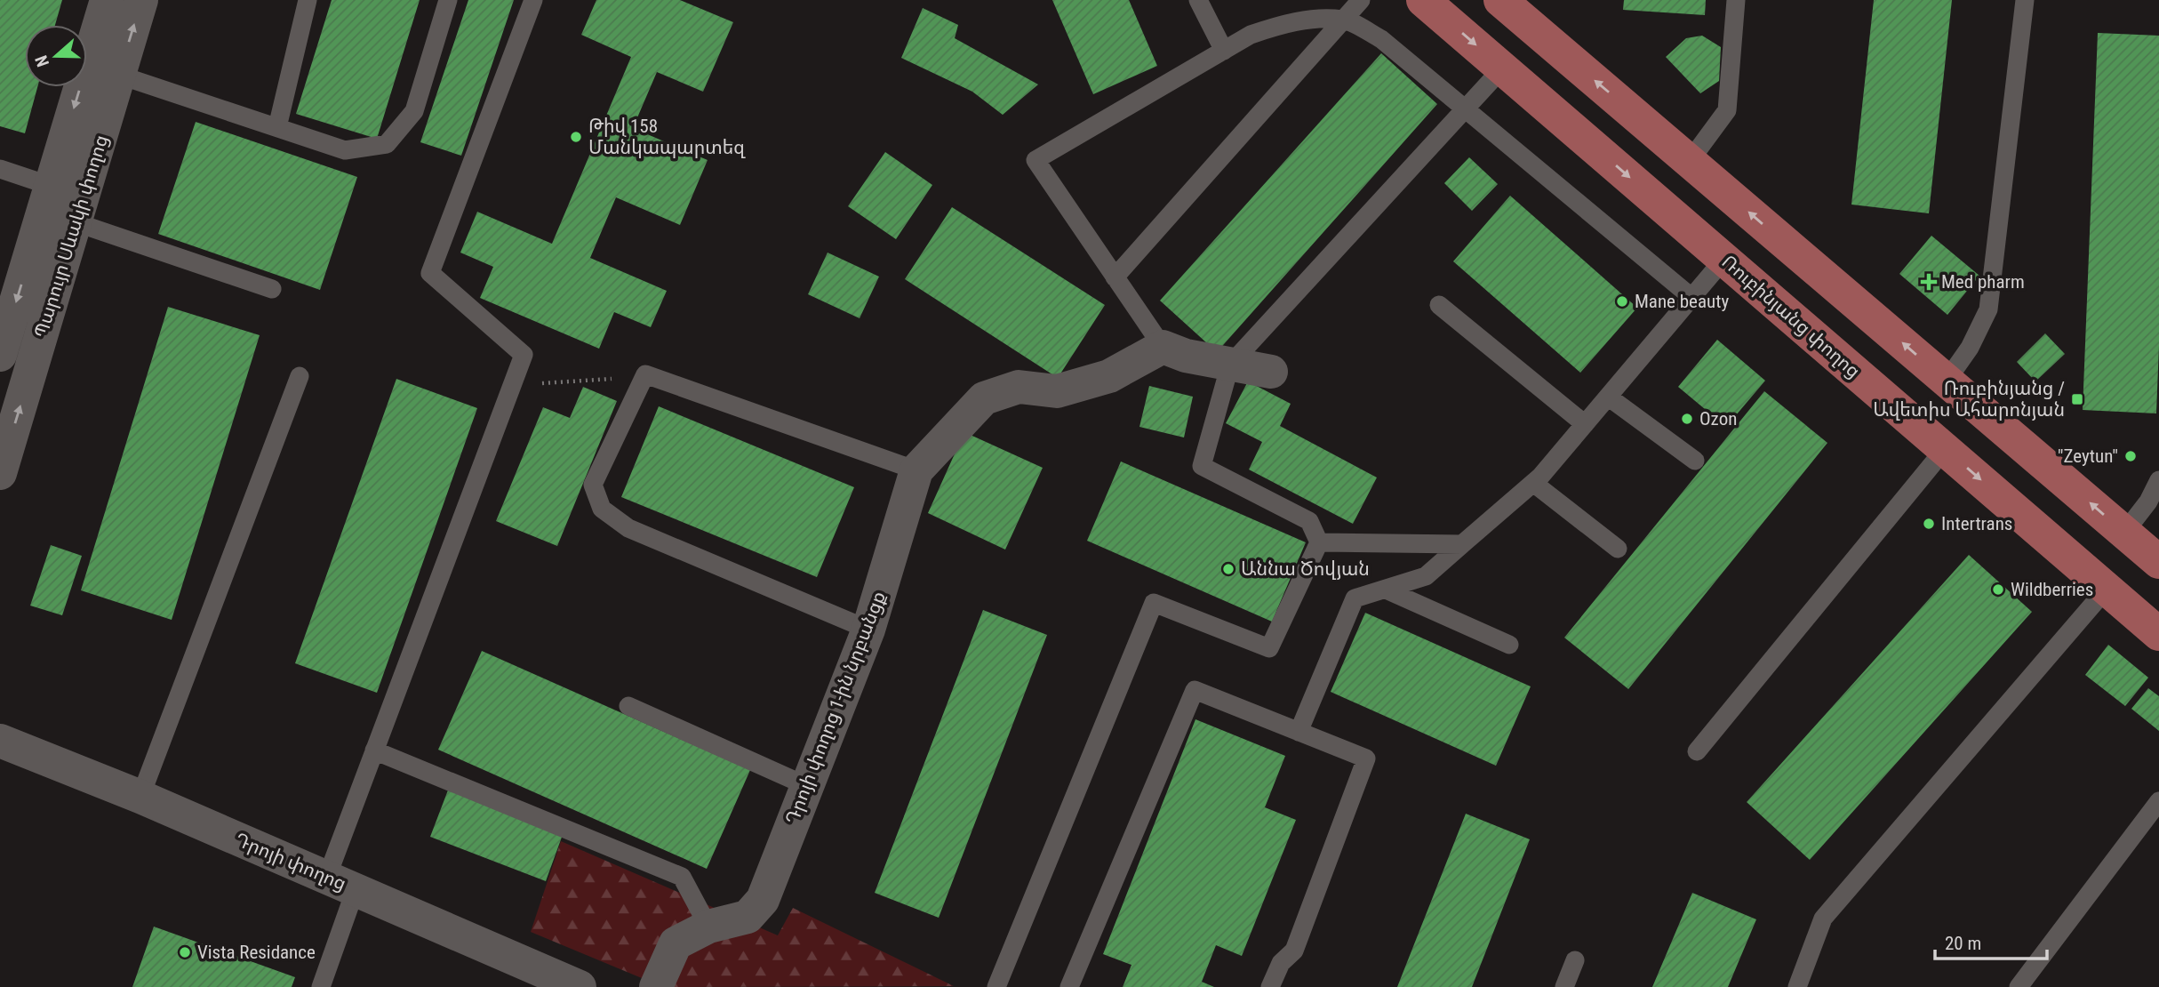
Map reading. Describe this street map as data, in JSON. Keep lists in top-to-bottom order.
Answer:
{
  "streets": {
    "main road": ["Ռուբինյանց փողոց"],
    "street": ["Պարույր Սևակի փողոց", "Դրոյի փողոց 1-ին նրբանցք", "Դրոյի փողոց"]
  },
  "places": {
    "other": [
      "Թիվ 158 Մանկապարտեզ",
      "Mane beauty",
      "Ozon",
      "\"Zeytun\"",
      "Intertrans",
      "Աննա Ծովյան",
      "Wildberries",
      "Vista Residance"
    ],
    "health": ["Med pharm"],
    "transit": ["Ռուբինյանց / Ավետիս Ահարոնյան"]
  },
  "scale_bar": "20 m",
  "north": "left"
}
